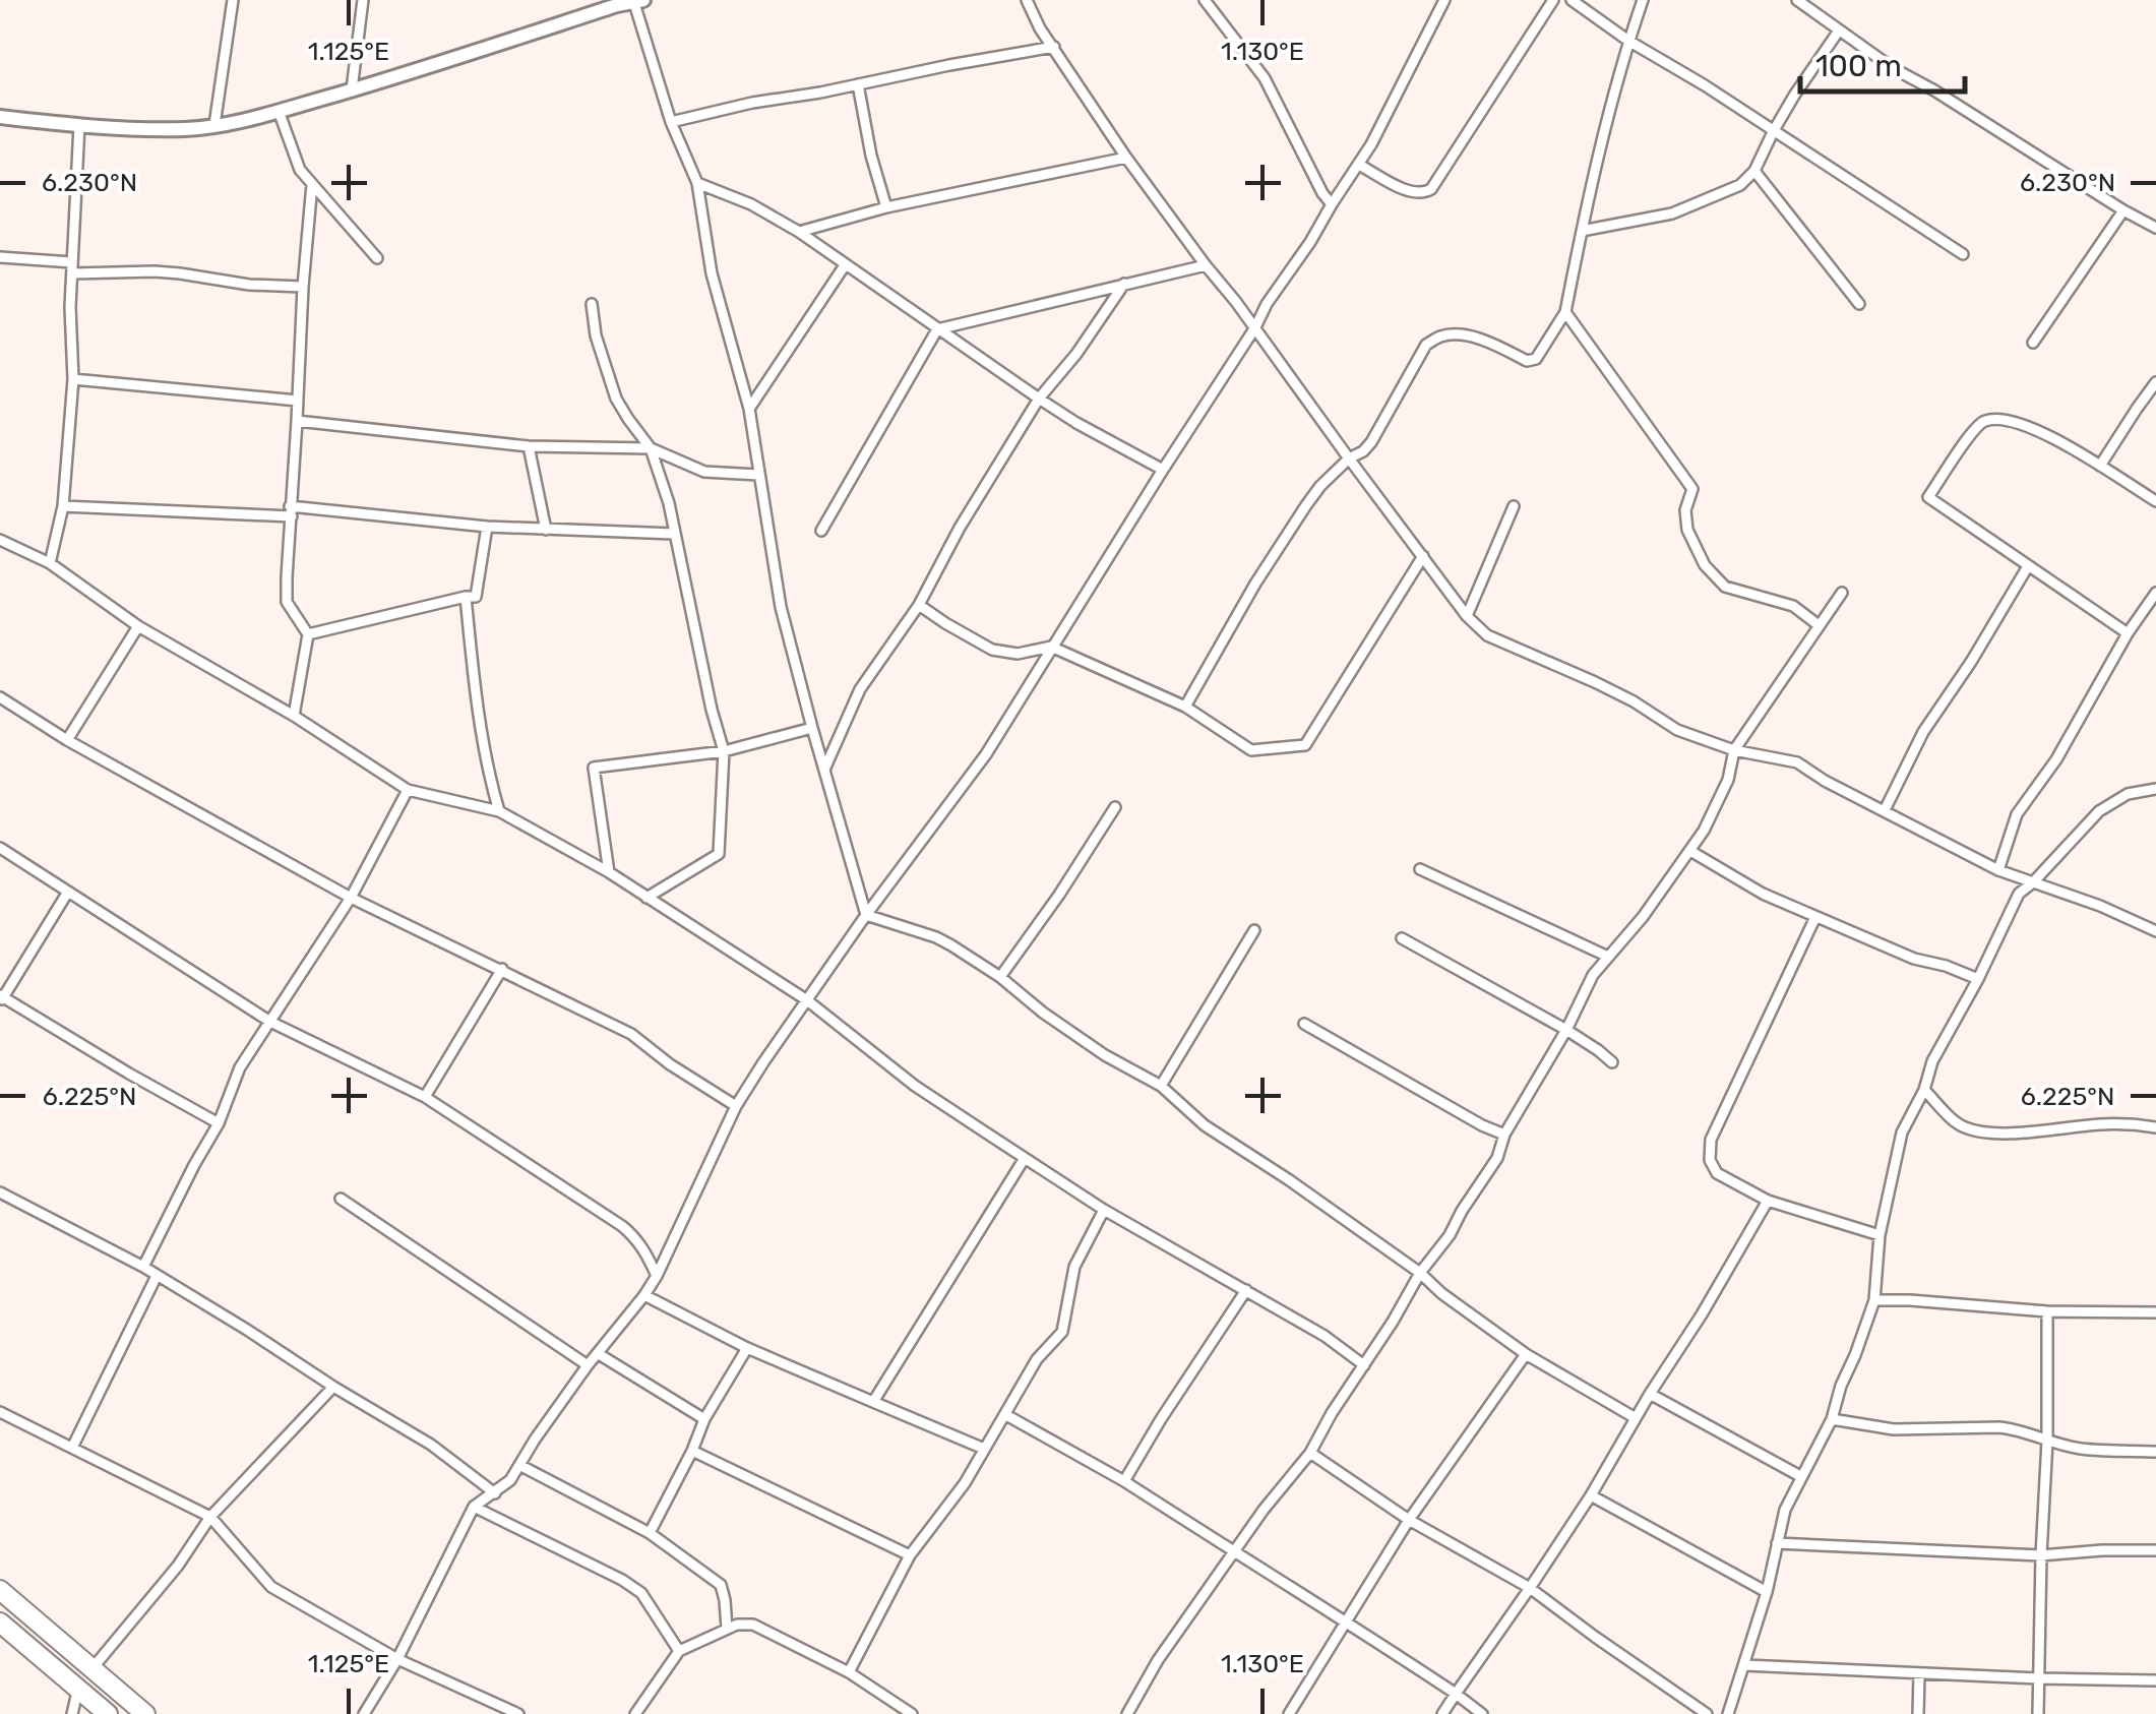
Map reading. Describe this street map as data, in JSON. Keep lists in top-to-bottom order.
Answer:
{
  "scale_bar": "100 m",
  "coordinates": [
    "1.125°E",
    "1.130°E",
    "6.230°N",
    "6.225°N"
  ]
}
